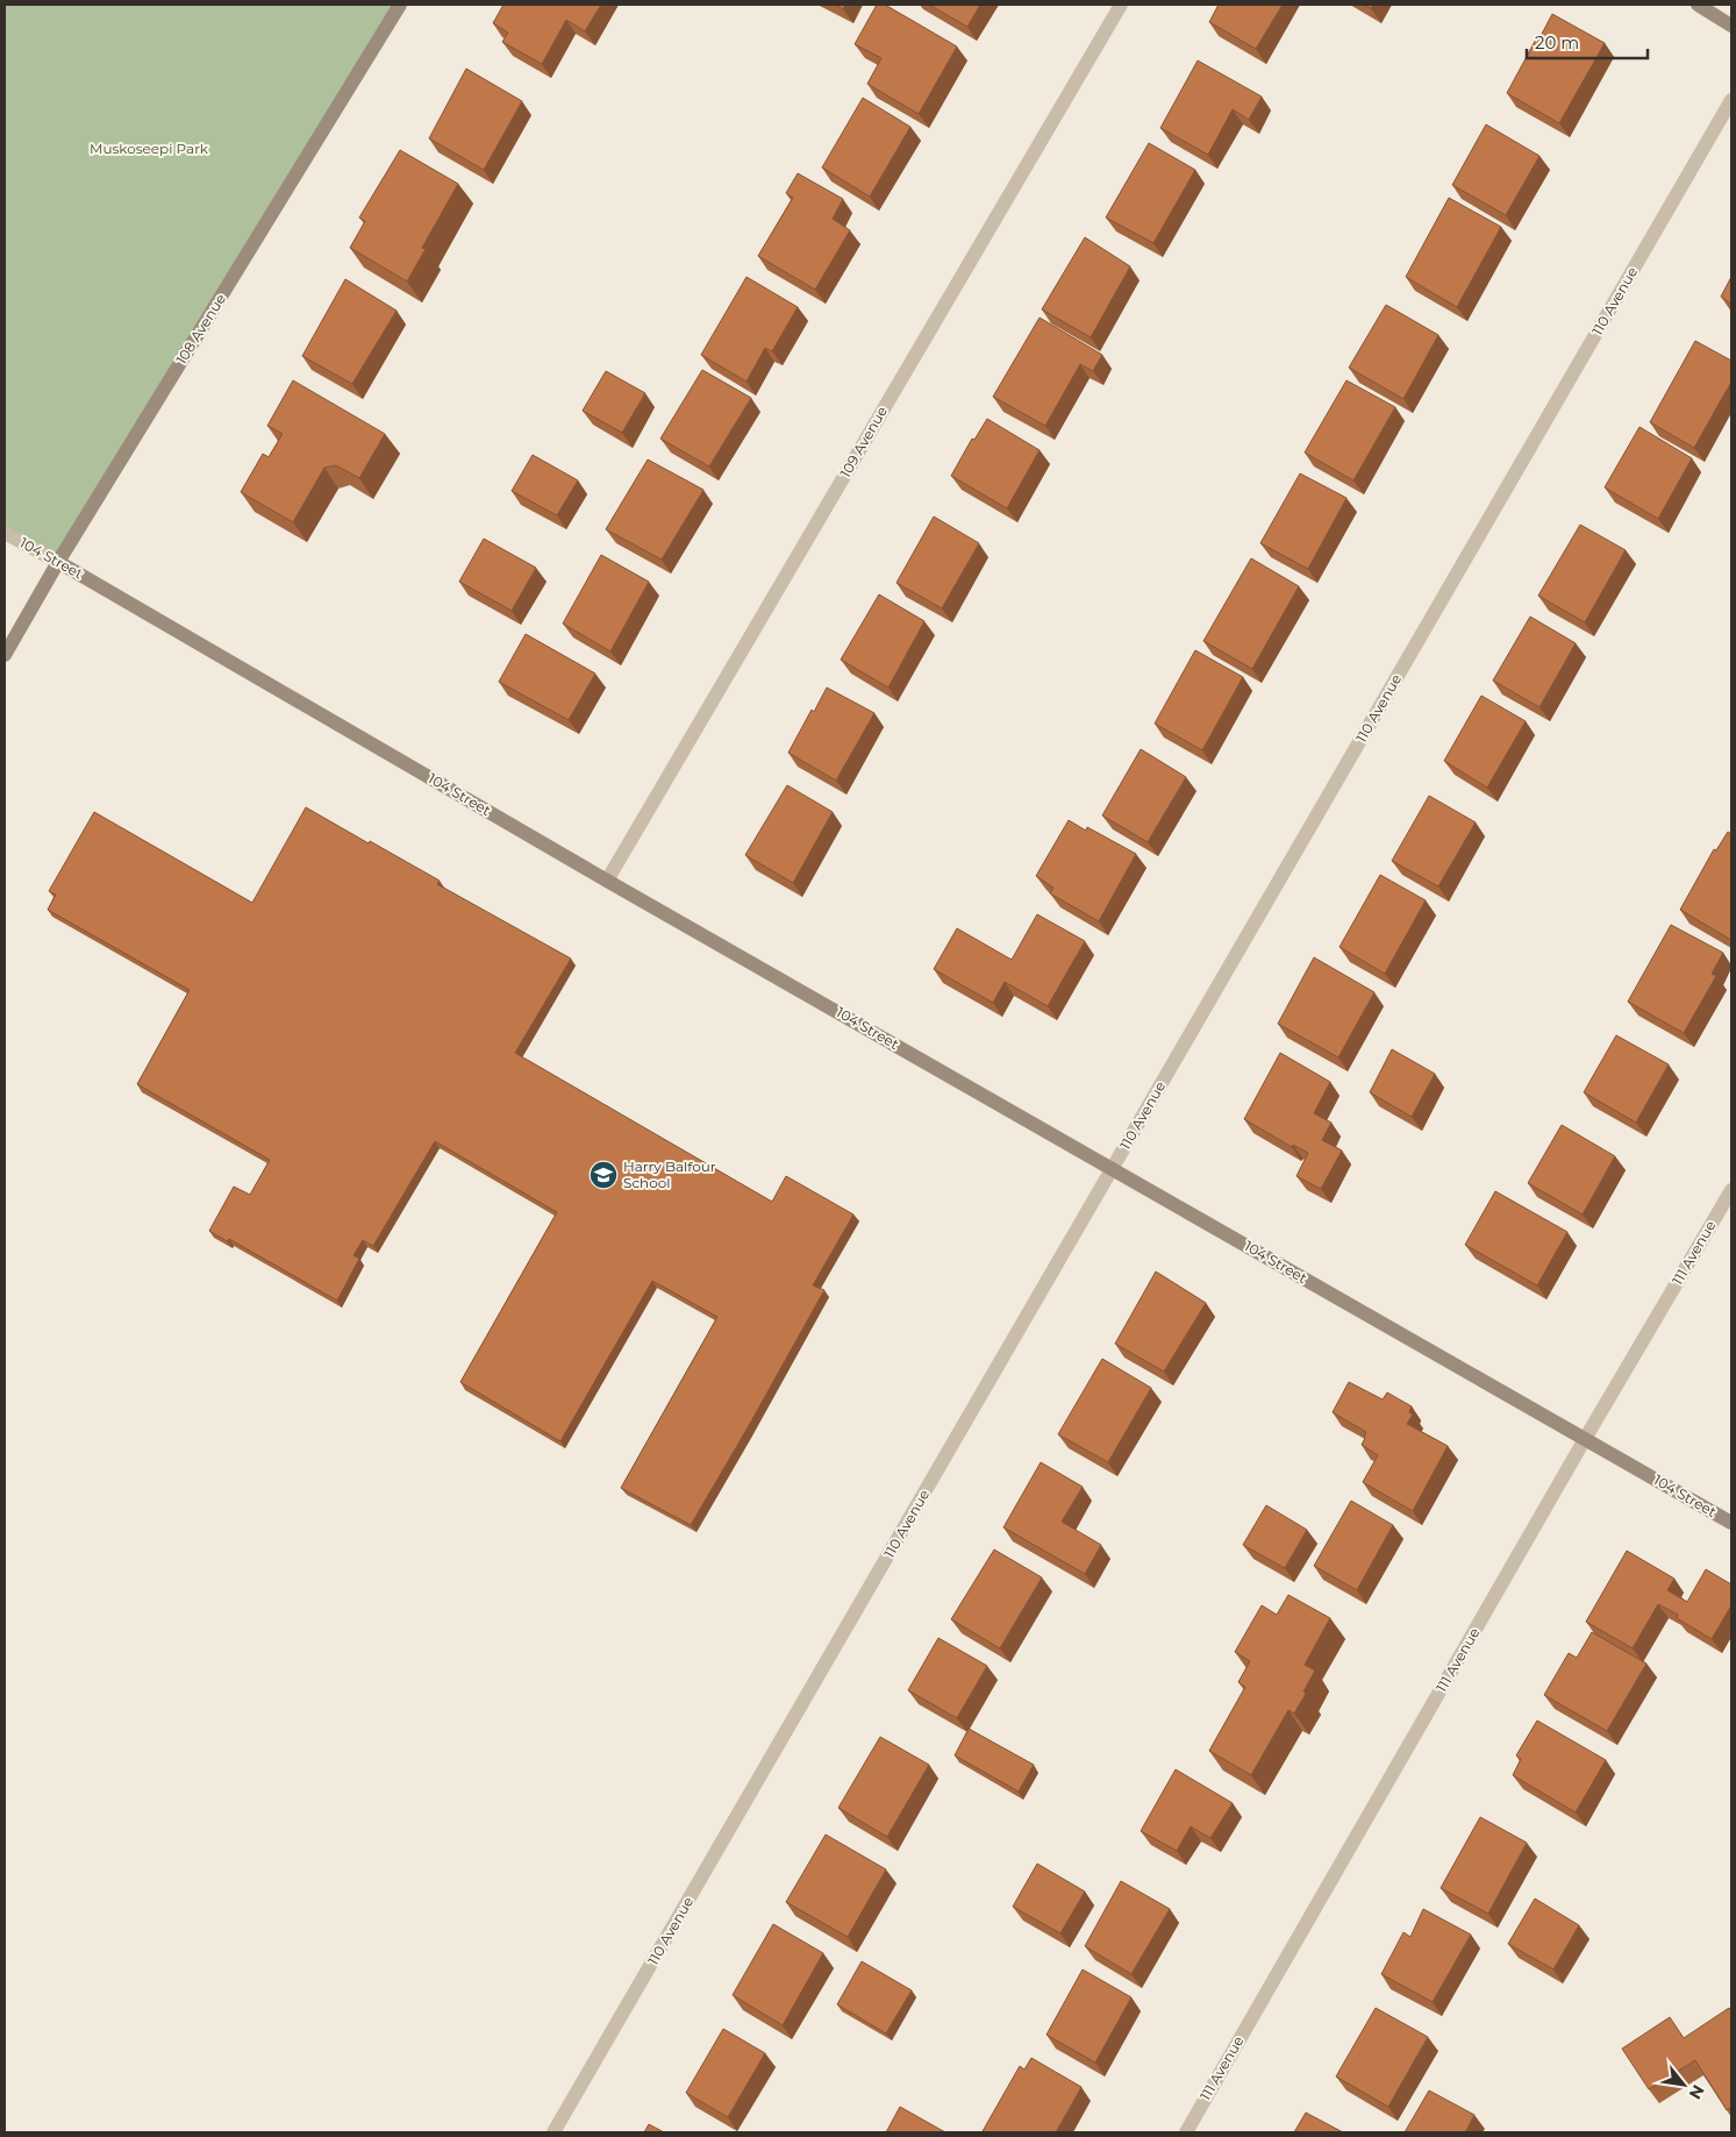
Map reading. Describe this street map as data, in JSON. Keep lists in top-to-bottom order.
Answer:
{
  "streets": {
    "street": [
      "110 Avenue",
      "108 Avenue",
      "109 Avenue",
      "104 Street",
      "111 Avenue"
    ]
  },
  "crossings": [
    ["110 Avenue", "104 Street"],
    ["108 Avenue", "104 Street"],
    ["109 Avenue", "104 Street"],
    ["104 Street", "111 Avenue"]
  ],
  "parks": ["Muskoseepi Park"],
  "places": {
    "school or university": ["Harry Balfour School"]
  },
  "scale_bar": "20 m",
  "north": "bottom right"
}
